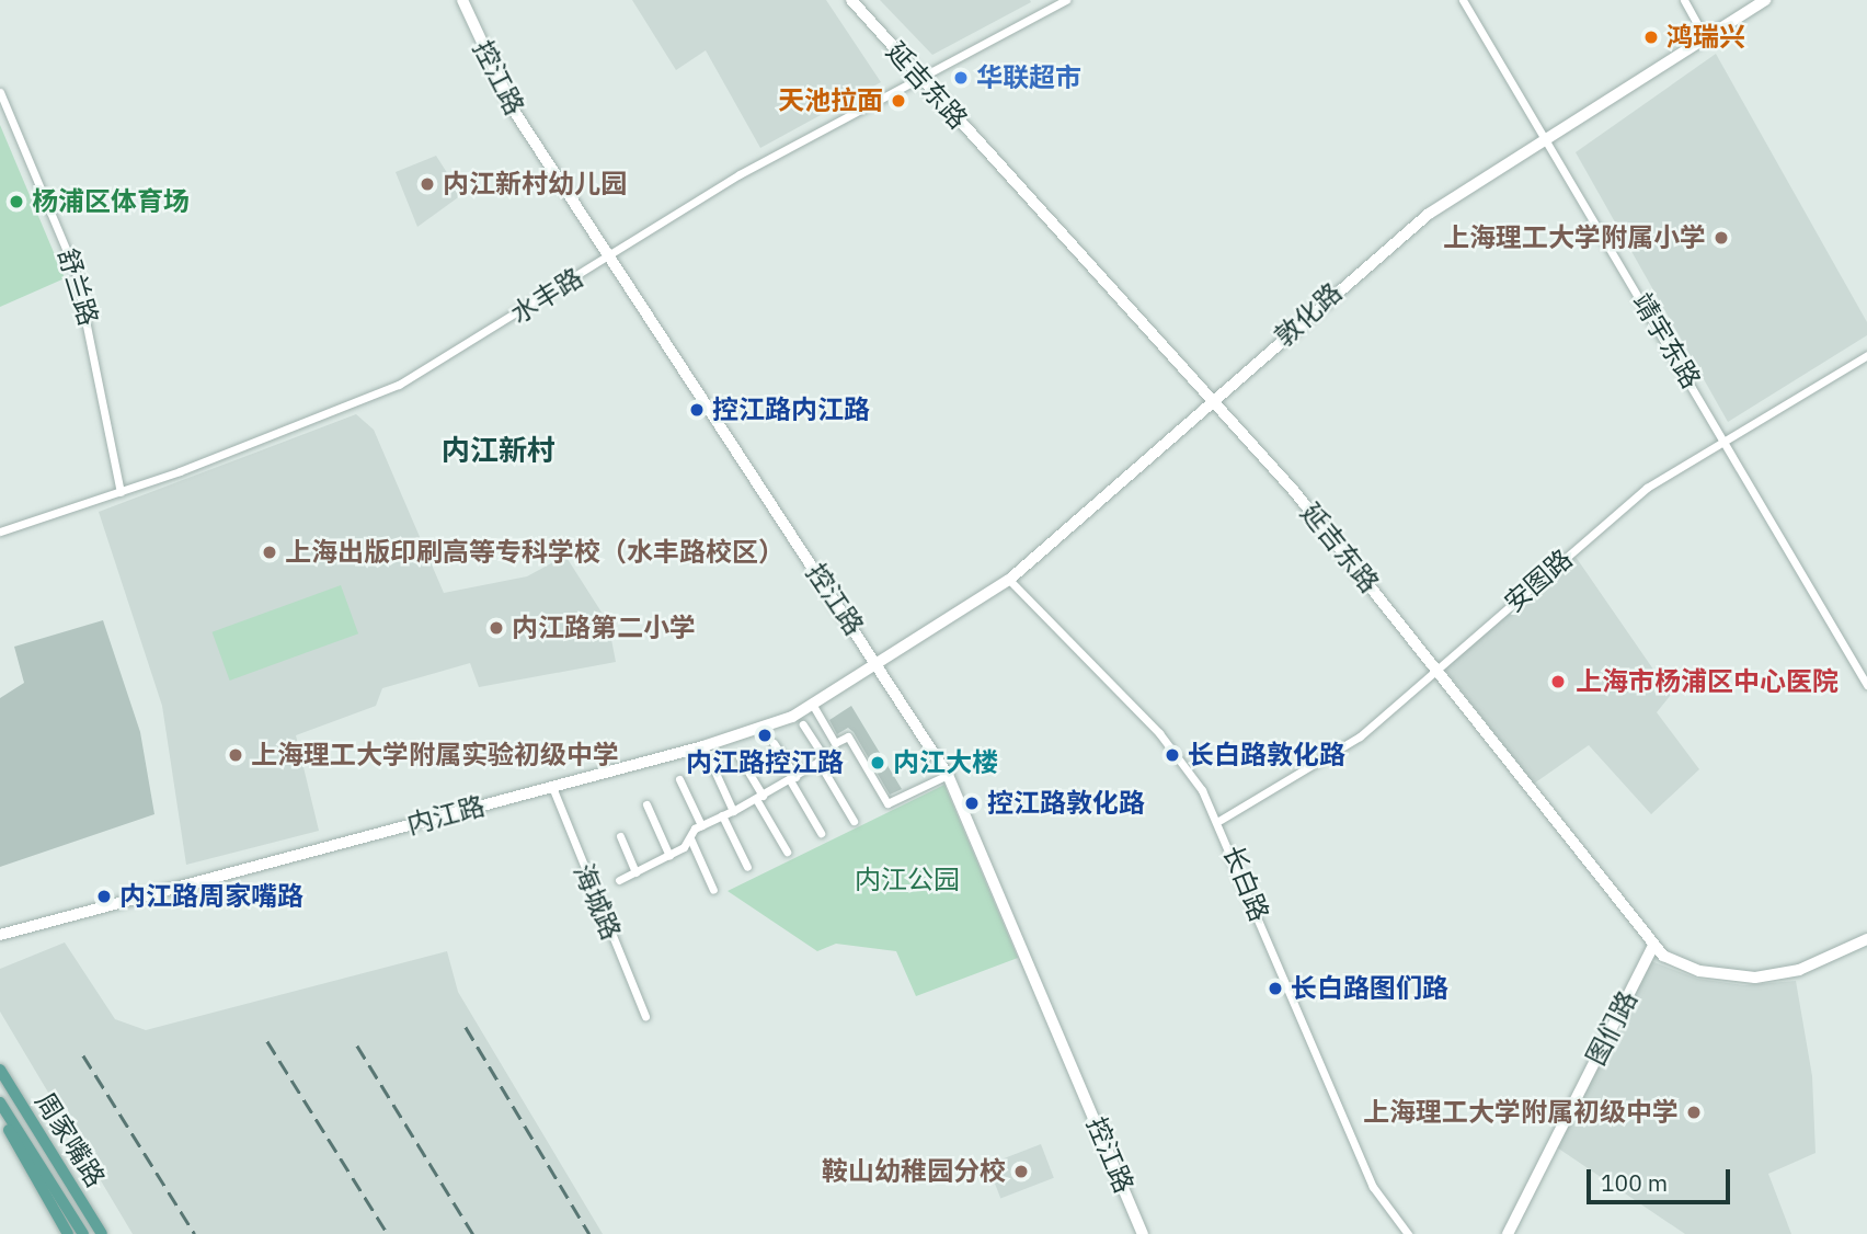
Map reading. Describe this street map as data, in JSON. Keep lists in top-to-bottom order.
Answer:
{
  "streets": {
    "main road": ["周家嘴路"],
    "street": [
      "控江路",
      "延吉东路",
      "舒兰路",
      "水丰路",
      "敦化路",
      "靖宇东路",
      "安图路",
      "内江路",
      "长白路",
      "海城路",
      "图们路"
    ]
  },
  "crossings": [
    ["控江路", "水丰路"],
    ["控江路", "敦化路"],
    ["控江路", "内江路"],
    ["延吉东路", "水丰路"],
    ["延吉东路", "敦化路"],
    ["延吉东路", "安图路"],
    ["延吉东路", "图们路"],
    ["舒兰路", "水丰路"],
    ["敦化路", "靖宇东路"],
    ["敦化路", "内江路"],
    ["敦化路", "长白路"],
    ["靖宇东路", "安图路"],
    ["安图路", "长白路"],
    ["内江路", "海城路"]
  ],
  "districts": ["内江新村"],
  "parks": ["内江公园"],
  "places": [
    "鸿瑞兴",
    "华联超市",
    "天池拉面",
    "内江新村幼儿园",
    "杨浦区体育场",
    "上海理工大学附属小学",
    "控江路内江路",
    "上海出版印刷高等专科学校（水丰路校区）",
    "内江路第二小学",
    "上海市杨浦区中心医院",
    "内江路控江路",
    "上海理工大学附属实验初级中学",
    "长白路敦化路",
    "内江大楼",
    "控江路敦化路",
    "内江路周家嘴路",
    "长白路图们路",
    "上海理工大学附属初级中学",
    "鞍山幼稚园分校"
  ],
  "scale_bar": "100 m"
}
